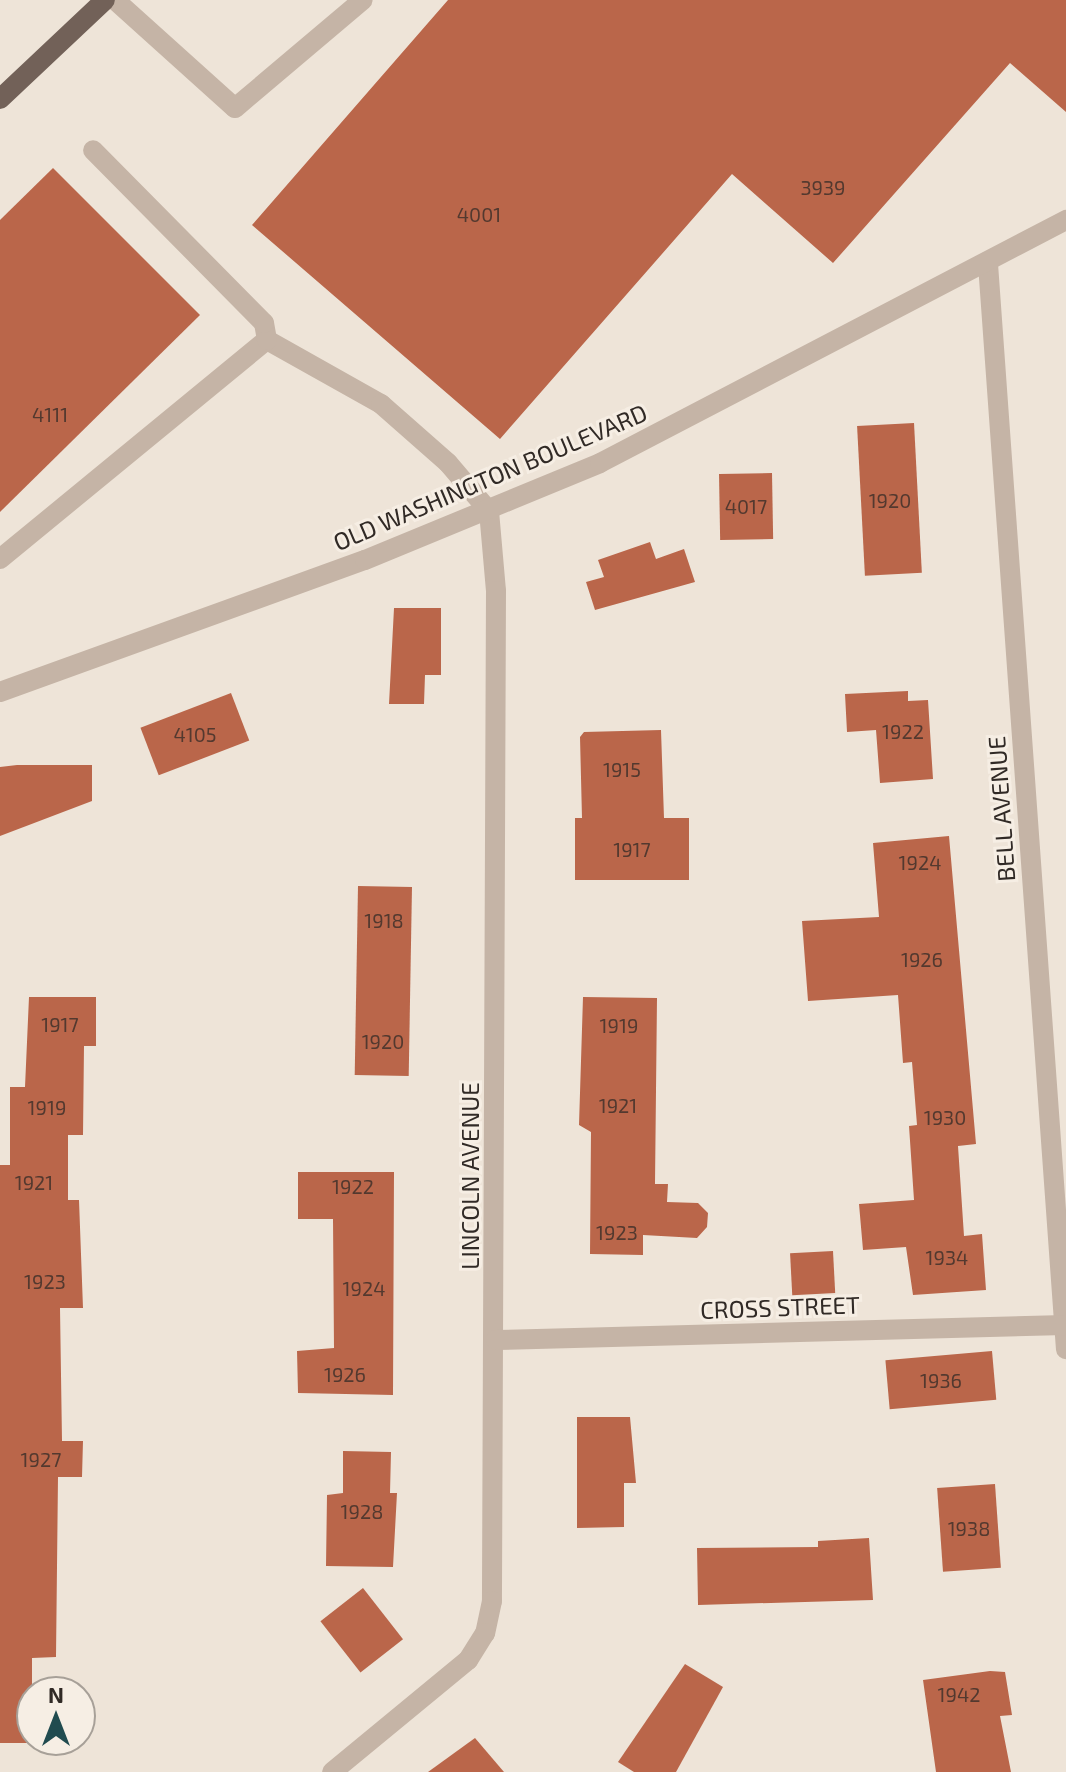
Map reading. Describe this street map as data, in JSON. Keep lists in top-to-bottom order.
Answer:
{
  "streets": {
    "street": [
      "OLD WASHINGTON BOULEVARD",
      "BELL AVENUE",
      "LINCOLN AVENUE",
      "CROSS STREET"
    ]
  },
  "crossings": [
    ["OLD WASHINGTON BOULEVARD", "BELL AVENUE"],
    ["OLD WASHINGTON BOULEVARD", "LINCOLN AVENUE"],
    ["BELL AVENUE", "CROSS STREET"],
    ["LINCOLN AVENUE", "CROSS STREET"]
  ],
  "house_numbers": [
    "3939",
    "4001",
    "4111",
    "1920",
    "4017",
    "1922",
    "4105",
    "1915",
    "1917",
    "1924",
    "1918",
    "1926",
    "1917",
    "1919",
    "1920",
    "1921",
    "1919",
    "1930",
    "1921",
    "1922",
    "1923",
    "1934",
    "1923",
    "1924",
    "1926",
    "1936",
    "1927",
    "1928",
    "1938",
    "1942"
  ],
  "north": "top"
}
